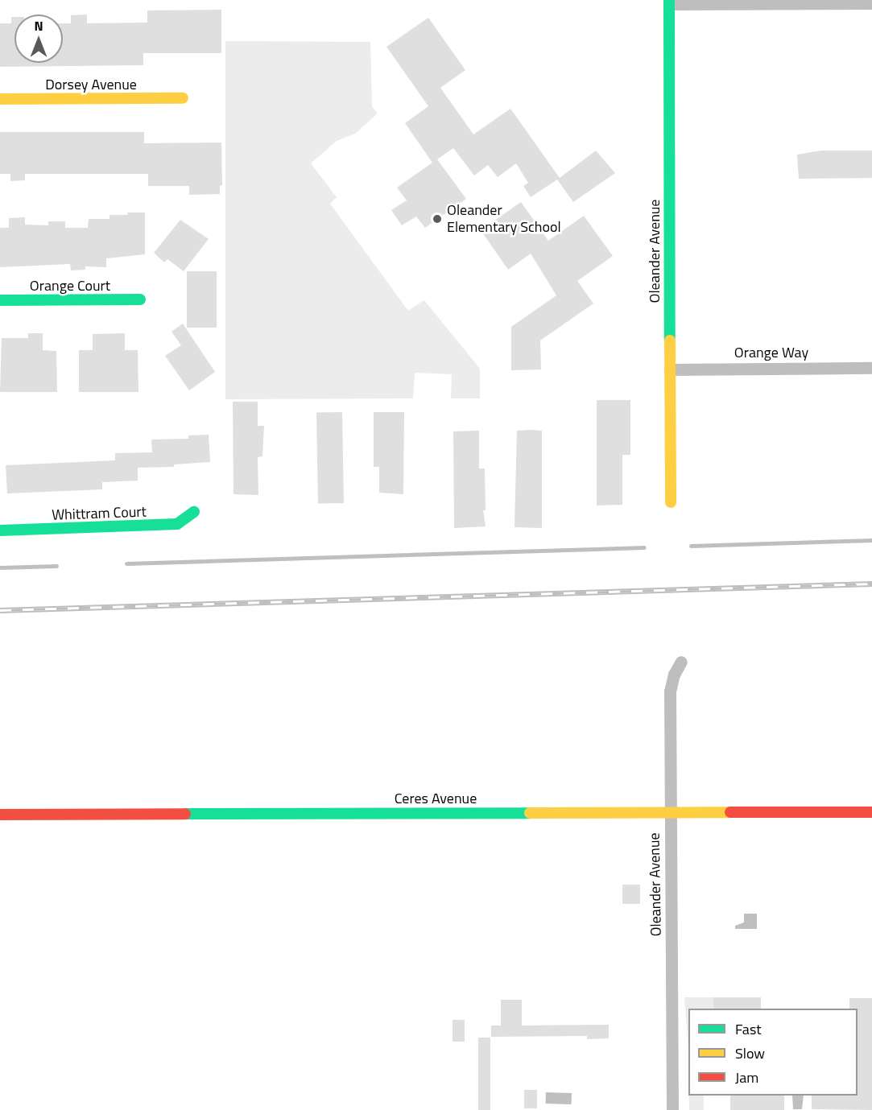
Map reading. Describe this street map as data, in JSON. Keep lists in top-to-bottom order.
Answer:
{
  "streets": {
    "street": [
      "Dorsey Avenue",
      "Oleander Avenue",
      "Orange Court",
      "Orange Way",
      "Whittram Court",
      "Ceres Avenue"
    ]
  },
  "crossings": [
    ["Oleander Avenue", "Orange Way"],
    ["Oleander Avenue", "Ceres Avenue"]
  ],
  "places": ["Oleander Elementary School"],
  "legend": ["Fast", "Slow", "Jam"],
  "north": "top"
}
